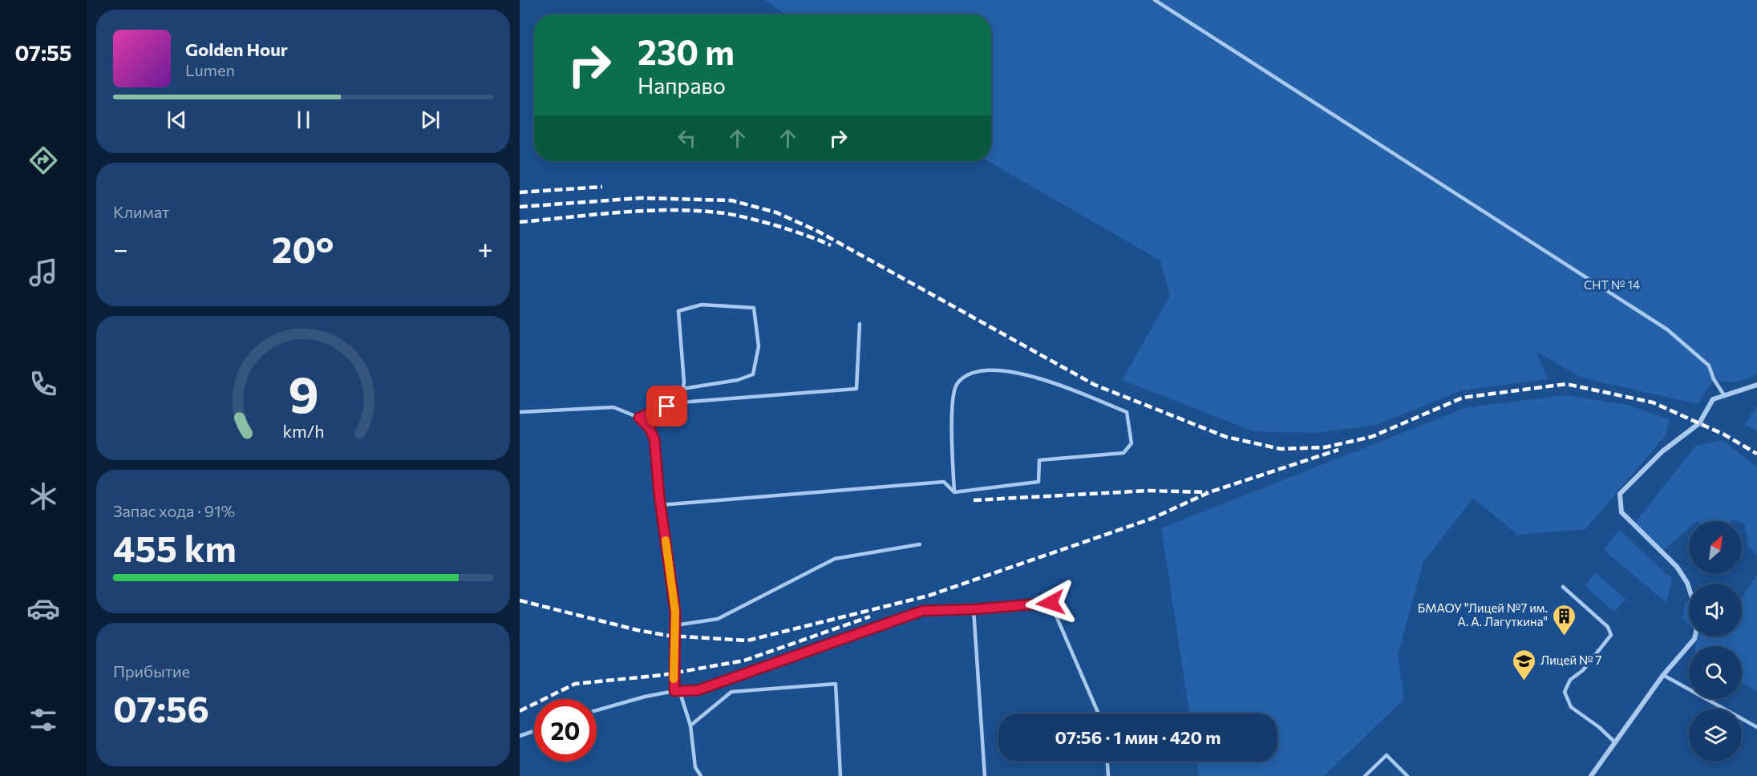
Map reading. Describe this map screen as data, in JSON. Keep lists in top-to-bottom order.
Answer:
{
  "parks": ["СНТ № 14"],
  "places": {
    "building": ["БМАОУ \"Лицей №7 им. А. А. Лагуткина\""],
    "school or university": ["Лицей № 7"]
  },
  "north": "top right",
  "page": {
    "tabs": "07:55",
    "turn": ["230 m", "Направо"],
    "song": ["Golden Hour", "Lumen"],
    "tile": [
      "Климат",
      ["Запас хода · 91%", "455 km"],
      ["Прибытие", "07:56"]
    ],
    "heat": ["−", "20°", "+"],
    "limit": "20",
    "trip": "07:56 · 1 мин · 420 m",
    "gauge": ["9", "km/h"]
  }
}
